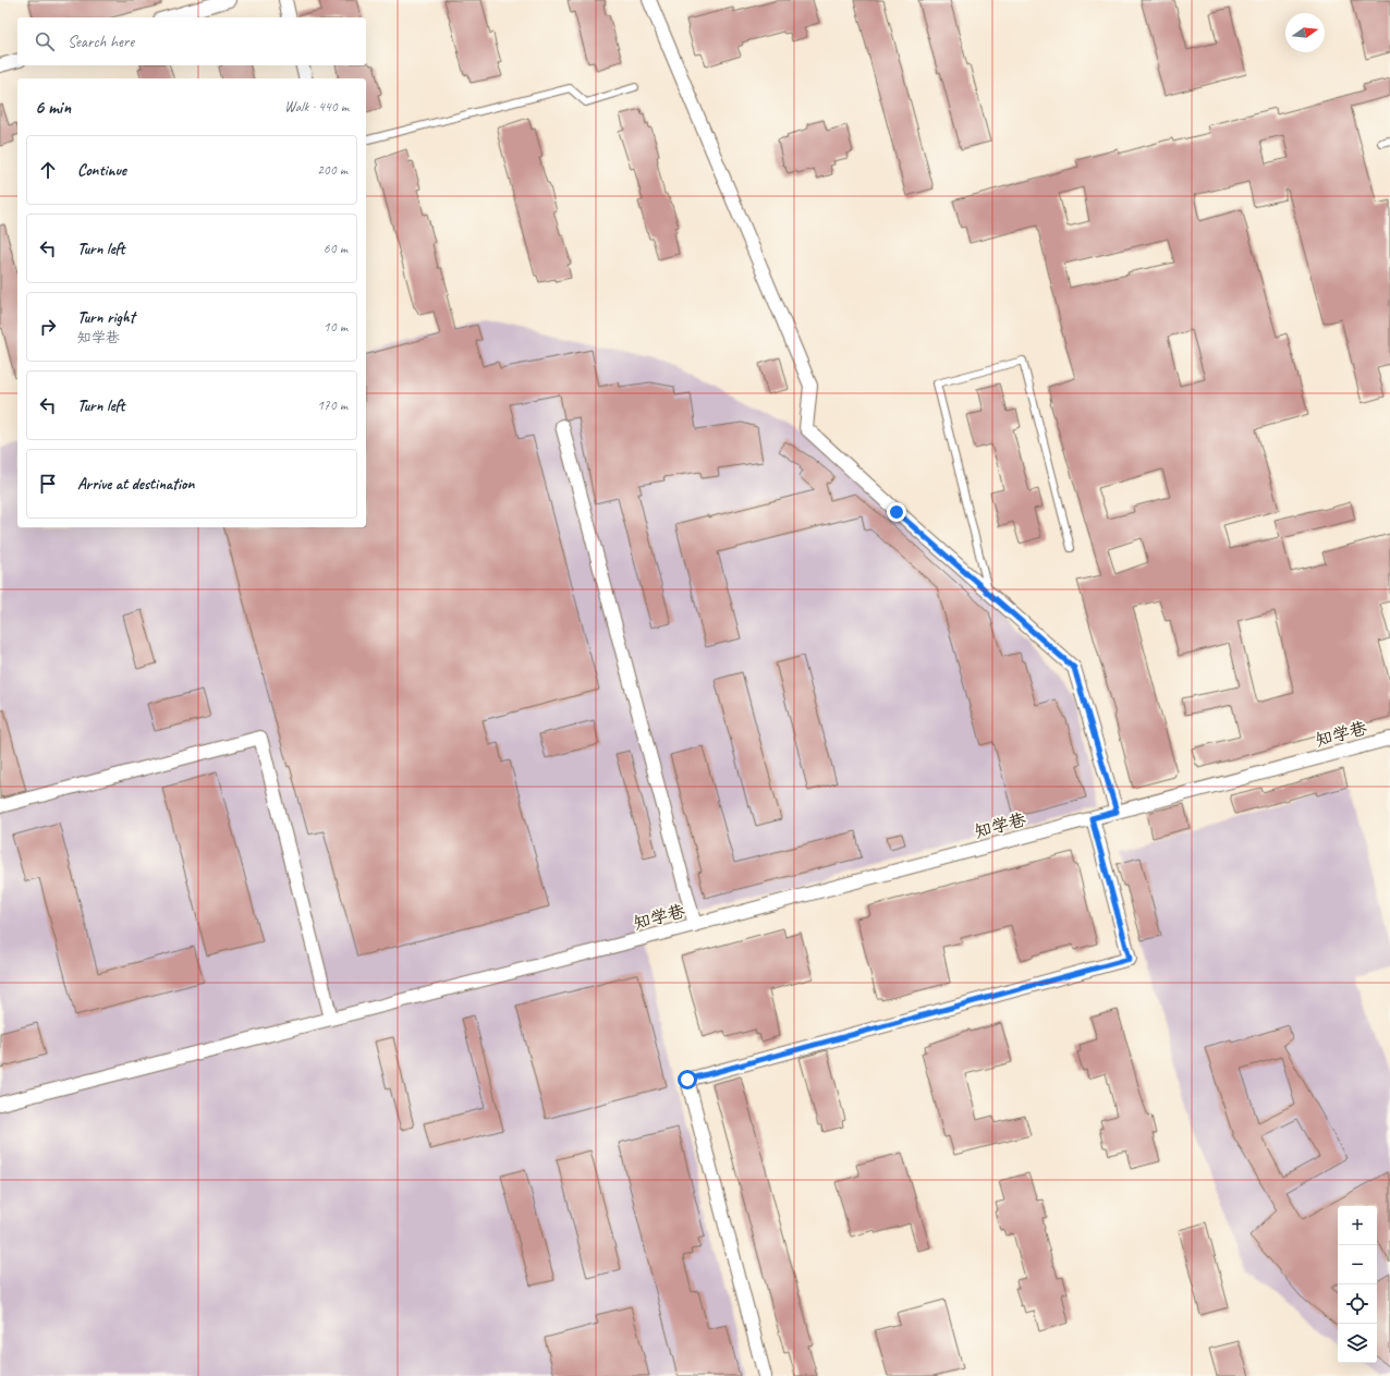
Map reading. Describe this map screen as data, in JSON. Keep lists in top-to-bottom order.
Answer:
{
  "streets": {
    "street": ["知学巷"]
  },
  "north": "right",
  "page": {
    "search": "Search here",
    "heading": ["6 min", "Walk · 440 m"],
    "list": [
      ["Continue", "200 m"],
      ["Turn left", "60 m"],
      ["Turn right", "知学巷", "10 m"],
      ["Turn left", "170 m"],
      "Arrive at destination"
    ],
    "map_buttons": ["+", "−"]
  }
}
